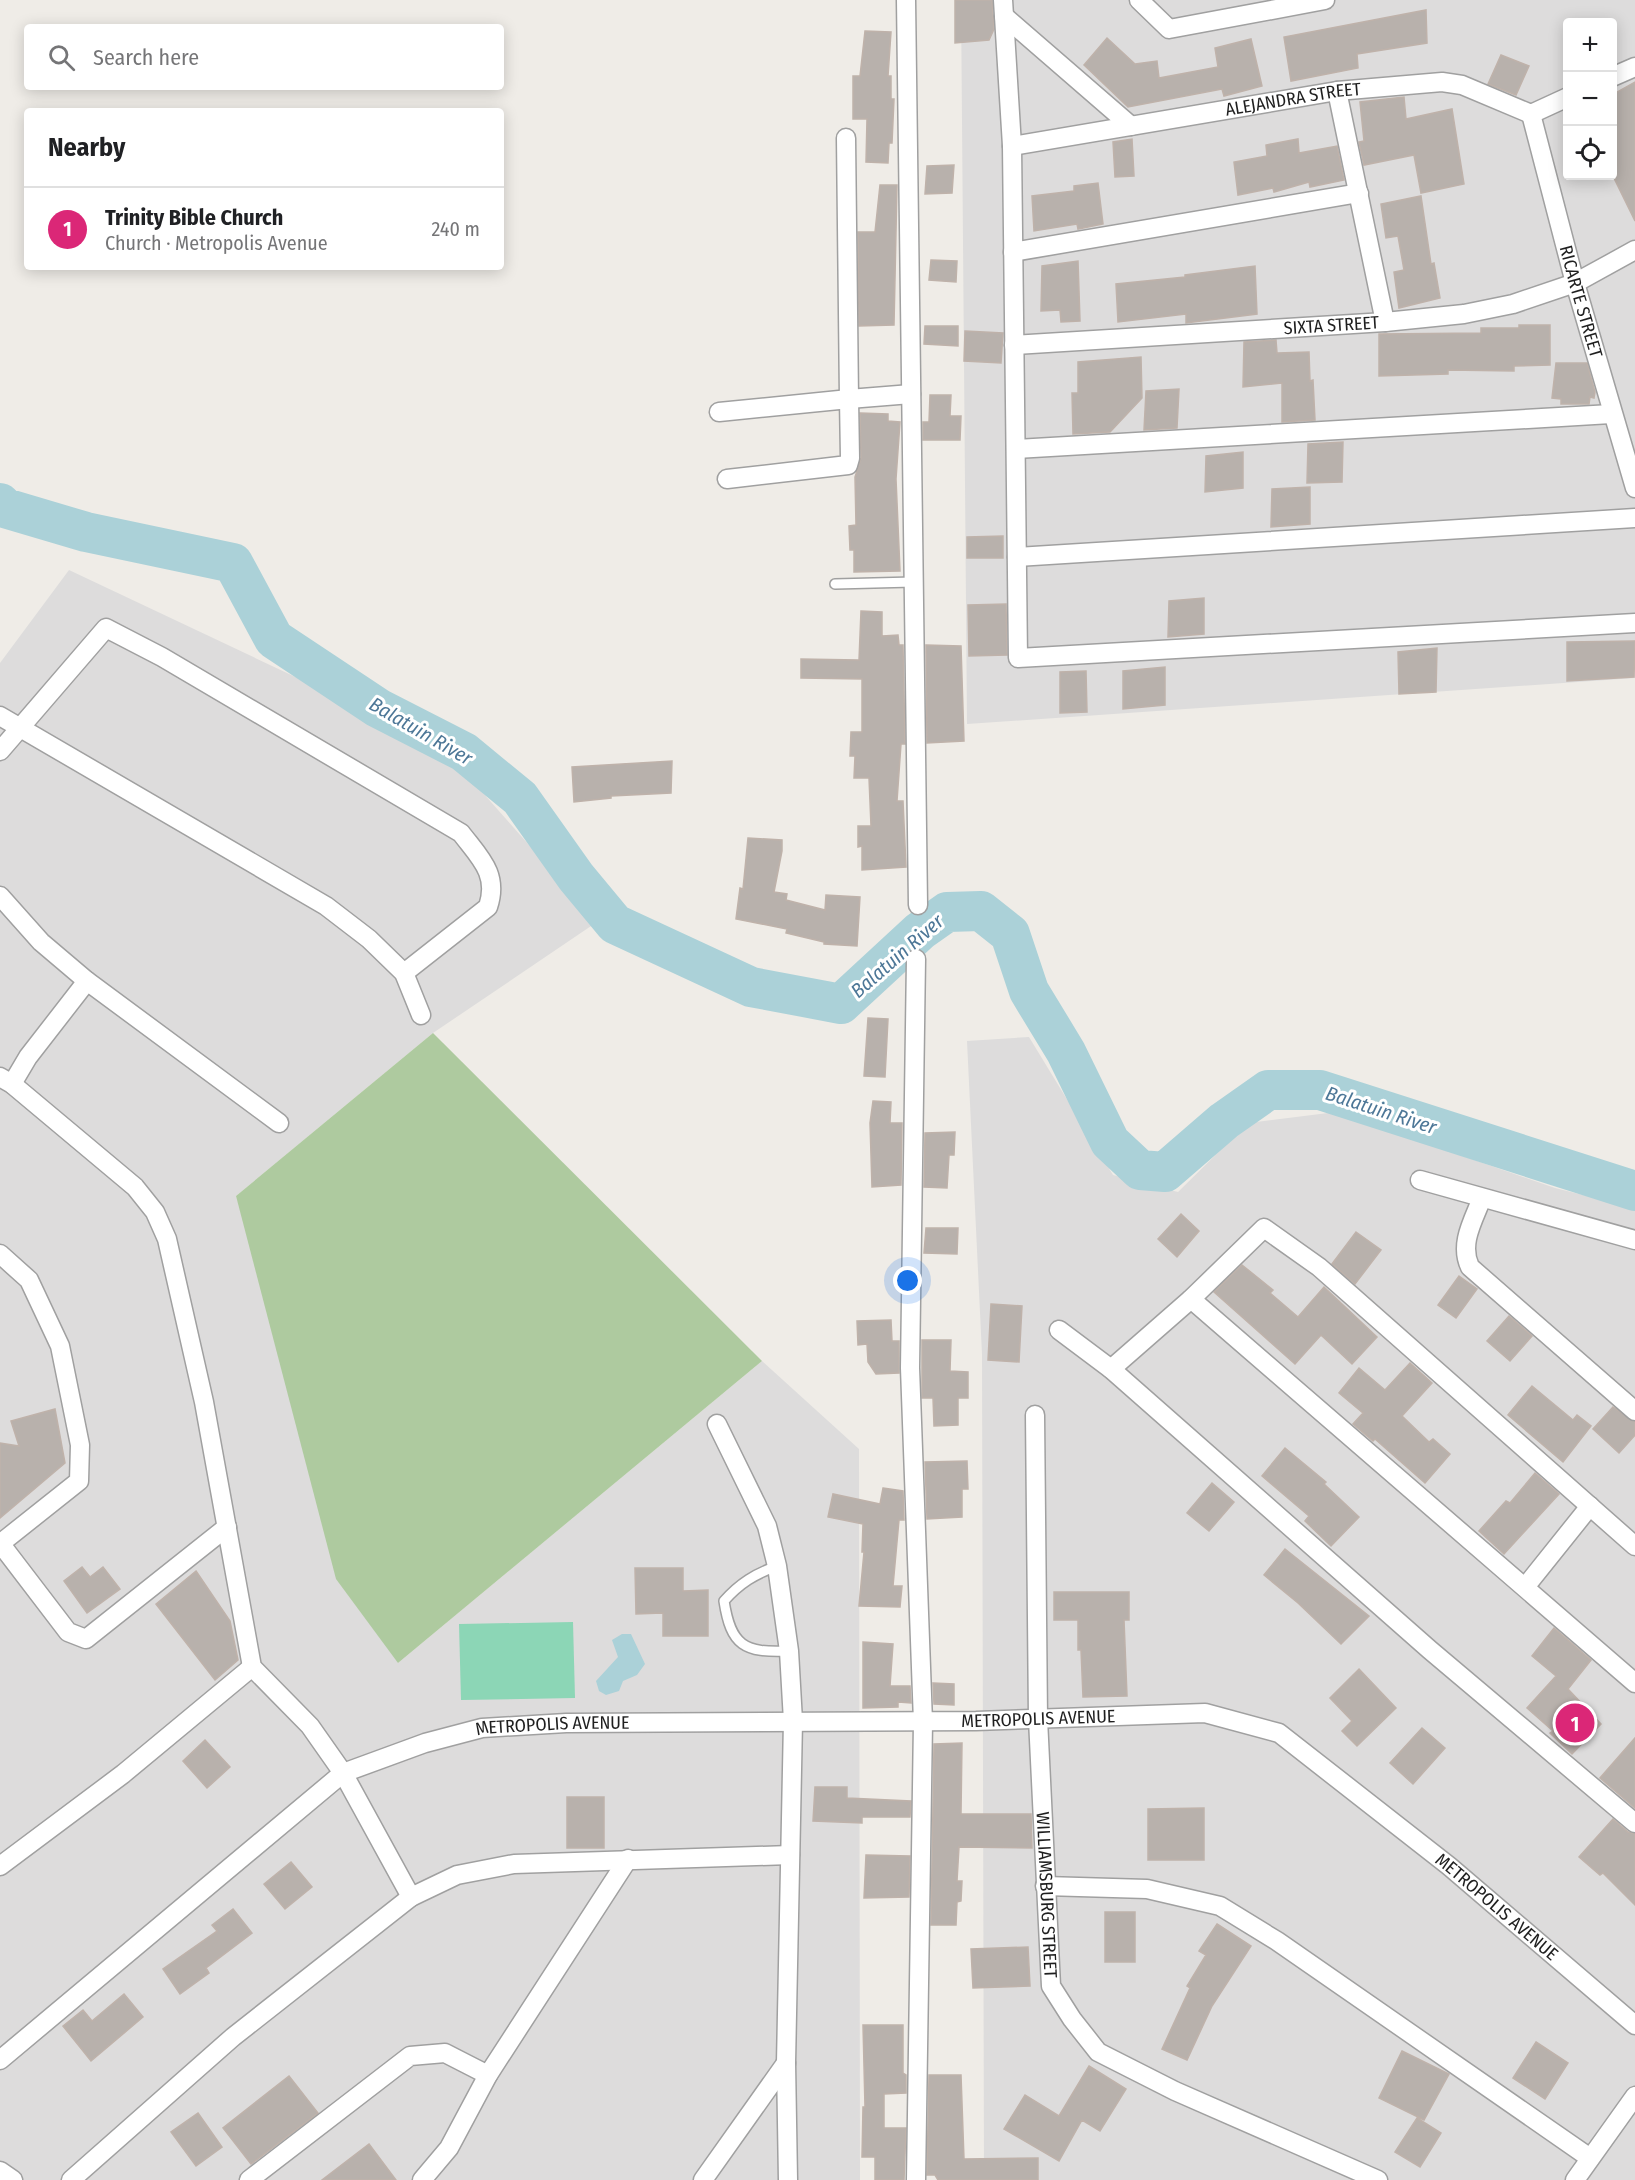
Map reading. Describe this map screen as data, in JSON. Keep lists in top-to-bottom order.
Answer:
{
  "streets": {
    "street": [
      "ALEJANDRA STREET",
      "RICARTE STREET",
      "SIXTA STREET",
      "METROPOLIS AVENUE",
      "WILLIAMSBURG STREET"
    ]
  },
  "crossings": [
    ["ALEJANDRA STREET", "RICARTE STREET"],
    ["RICARTE STREET", "SIXTA STREET"],
    ["METROPOLIS AVENUE", "WILLIAMSBURG STREET"]
  ],
  "water": ["Balatuin River"],
  "page": {
    "map_buttons": ["+", "−"],
    "search": "Search here",
    "heading": "Nearby",
    "list": [
      {
        "mark": "1",
        "name": "Trinity Bible Church",
        "note": "Church · Metropolis Avenue",
        "value": "240 m"
      }
    ],
    "pins": "1"
  }
}
